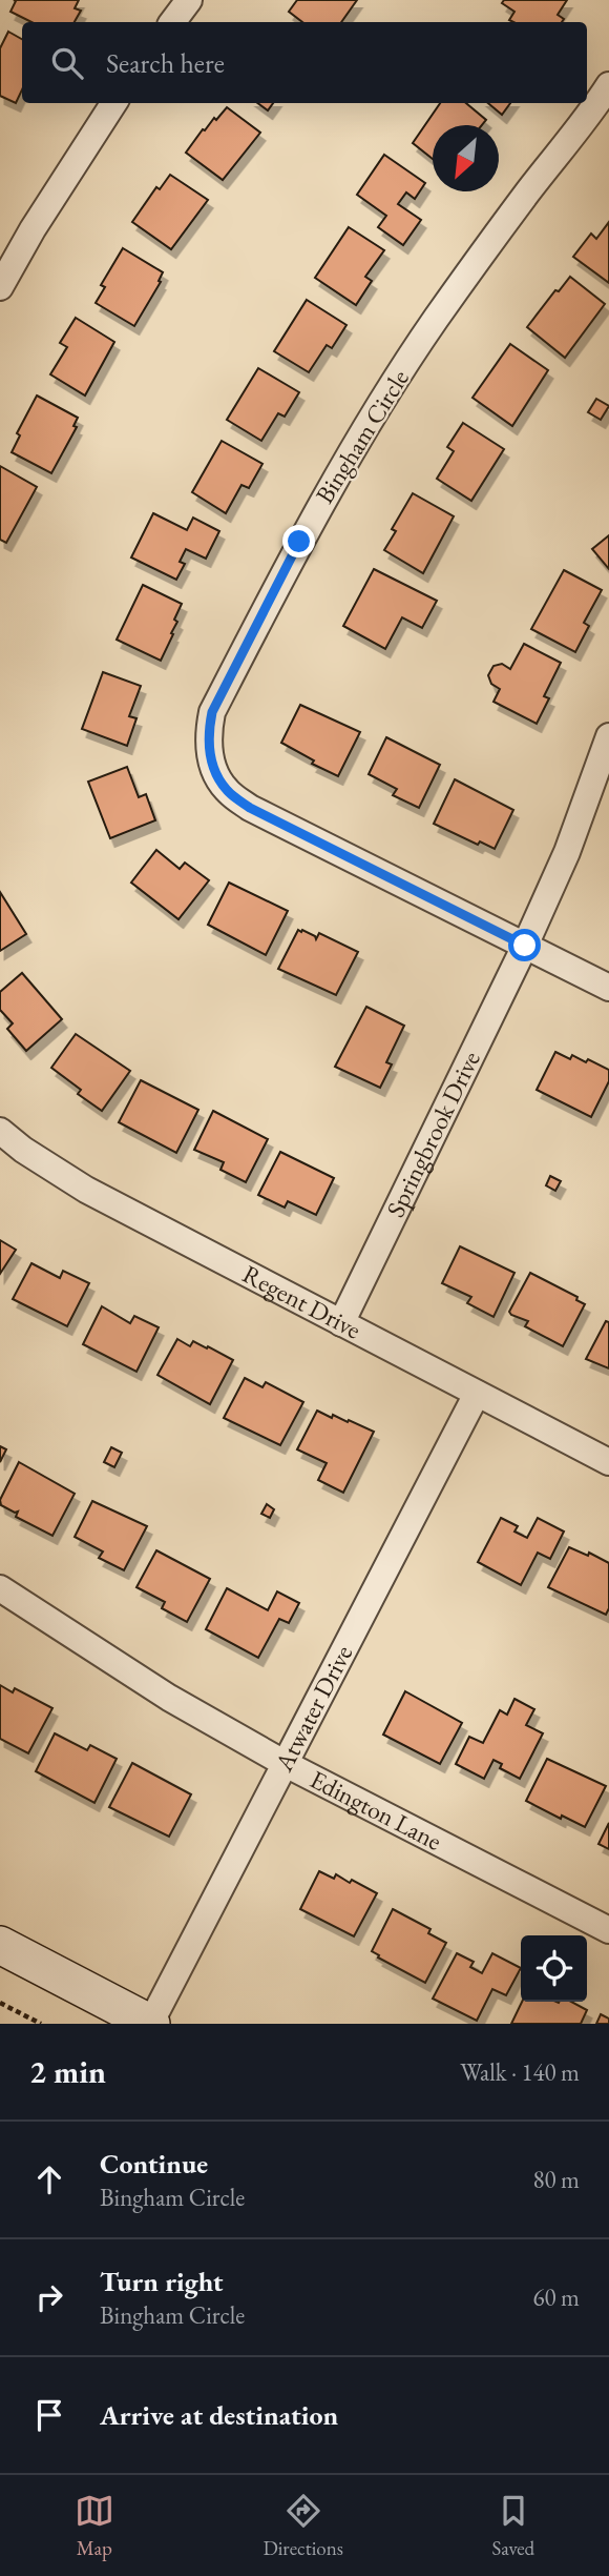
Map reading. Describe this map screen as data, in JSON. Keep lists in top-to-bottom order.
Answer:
{
  "streets": {
    "street": [
      "Bingham Circle",
      "Springbrook Drive",
      "Regent Drive",
      "Atwater Drive",
      "Edington Lane"
    ]
  },
  "crossings": [
    ["Bingham Circle", "Springbrook Drive"],
    ["Springbrook Drive", "Regent Drive"],
    ["Regent Drive", "Atwater Drive"],
    ["Atwater Drive", "Edington Lane"]
  ],
  "north": "bottom left",
  "page": {
    "search": "Search here",
    "heading": ["2 min", "Walk · 140 m"],
    "list": [
      ["Continue", "Bingham Circle", "80 m"],
      ["Turn right", "Bingham Circle", "60 m"],
      "Arrive at destination"
    ],
    "nav": ["Map", "Directions", "Saved"]
  }
}
